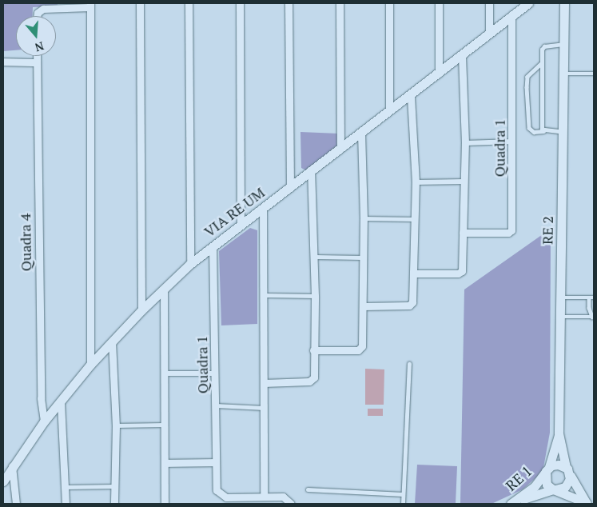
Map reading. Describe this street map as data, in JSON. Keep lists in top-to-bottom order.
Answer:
{
  "streets": {
    "street": [
      "Quadra 1",
      "VIA RE UM",
      "RE 2",
      "Quadra 4",
      "RE 1"
    ]
  },
  "crossings": [
    ["Quadra 1", "VIA RE UM"],
    ["VIA RE UM", "Quadra 4"],
    ["RE 2", "RE 1"]
  ],
  "north": "bottom"
}
